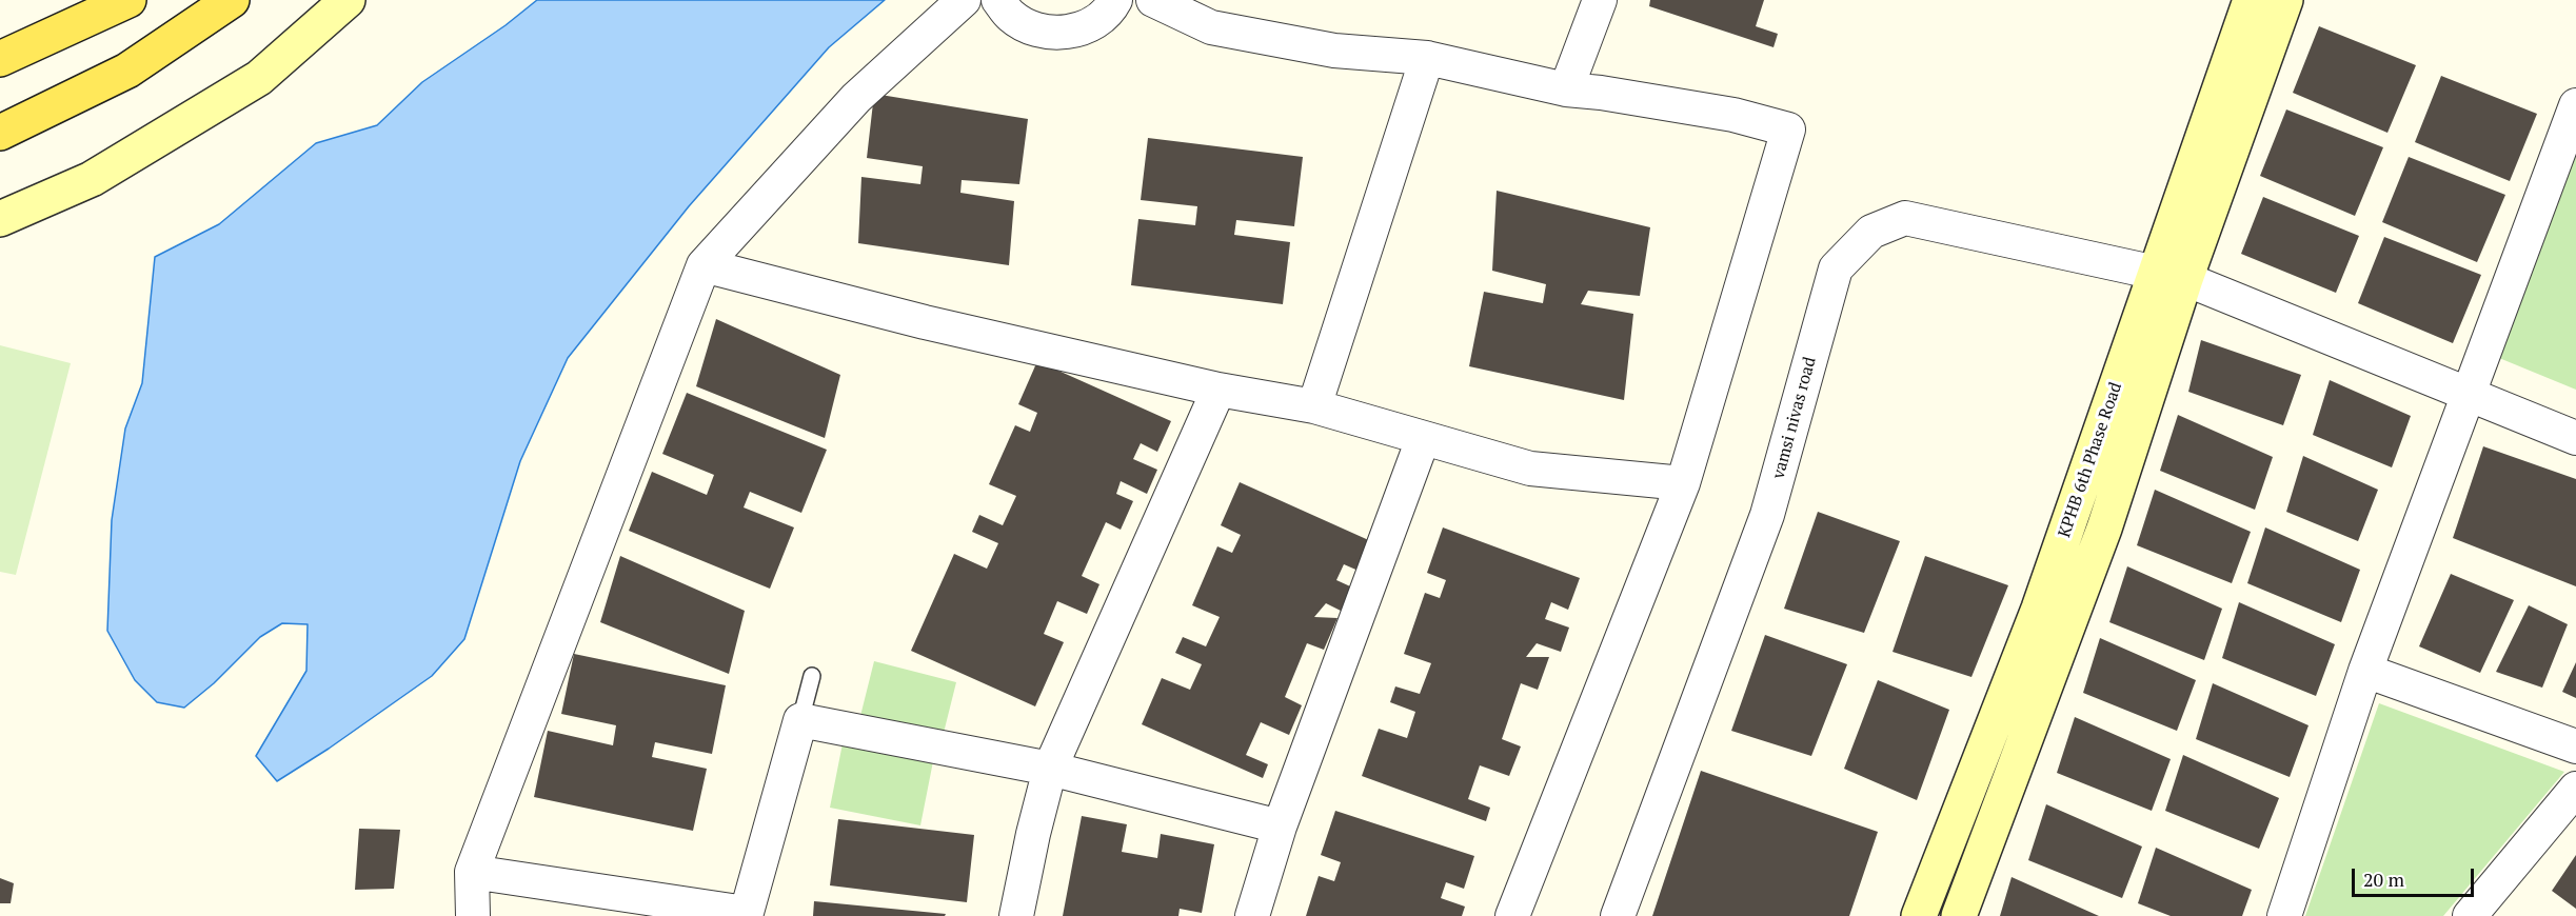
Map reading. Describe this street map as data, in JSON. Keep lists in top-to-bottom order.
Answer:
{
  "streets": {
    "street": ["vamsi nivas road", "KPHB 6th Phase Road"]
  },
  "crossings": [
    ["vamsi nivas road", "KPHB 6th Phase Road"]
  ],
  "scale_bar": "20 m"
}
